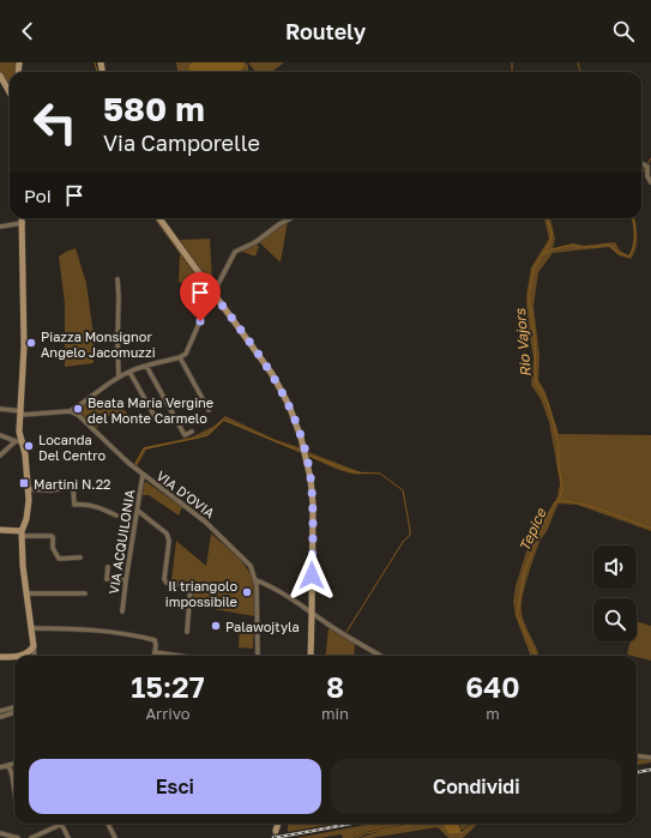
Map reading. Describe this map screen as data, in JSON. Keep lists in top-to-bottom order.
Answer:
{
  "streets": {
    "street": ["VIA D'OVIA", "VIA ACQUILONIA"]
  },
  "crossings": [
    ["VIA D'OVIA", "VIA ACQUILONIA"]
  ],
  "water": ["Rio Vajors", "Tepice"],
  "places": {
    "other": [
      "Piazza Monsignor Angelo Jacomuzzi",
      "Beata Maria Vergine del Monte Carmelo",
      "Locanda Del Centro",
      "Il triangolo impossibile",
      "Palawojtyla"
    ],
    "transit": ["Martini N.22"]
  },
  "page": {
    "header": "Routely",
    "turn": ["580 m", "Via Camporelle"],
    "then": "Poi",
    "eta": [
      "15:27",
      "Arrivo",
      "8",
      "min",
      "640",
      "m"
    ],
    "buttons": ["Esci", "Condividi"]
  }
}
